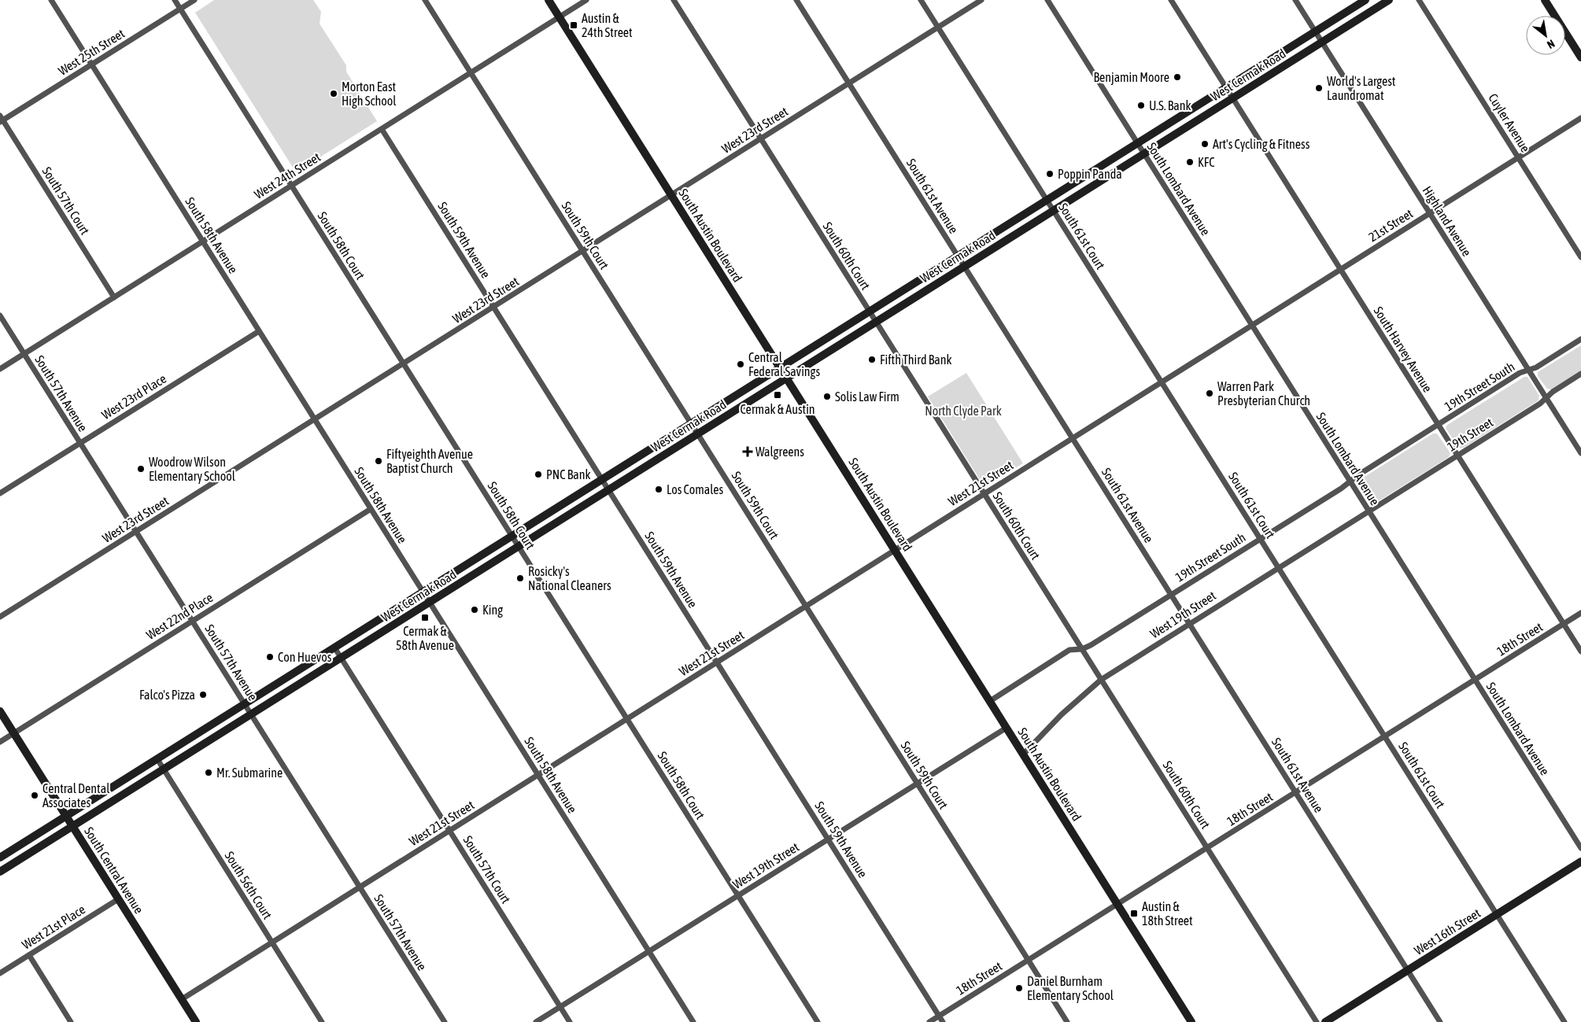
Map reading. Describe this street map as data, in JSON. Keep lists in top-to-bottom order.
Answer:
{
  "streets": {
    "main road": [
      "West Cermak Road",
      "South Austin Boulevard",
      "South Central Avenue",
      "West 16th Street"
    ],
    "street": [
      "West 25th Street",
      "Cuyler Avenue",
      "West 23rd Street",
      "West 24th Street",
      "South Lombard Avenue",
      "South 61st Avenue",
      "South 57th Court",
      "Highland Avenue",
      "21st Street",
      "South 58th Avenue",
      "South 59th Court",
      "South 61st Court",
      "South 59th Avenue",
      "South 58th Court",
      "South 60th Court",
      "South Harvey Avenue",
      "19th Street South",
      "South 57th Avenue",
      "West 23rd Place",
      "19th Street",
      "West 21st Street",
      "West 19th Street",
      "West 22nd Place",
      "18th Street",
      "South 56th Court",
      "West 21st Place"
    ]
  },
  "crossings": [
    ["West 25th Street", "South 57th Court"],
    ["West 25th Street", "South 58th Avenue"],
    ["West 25th Street", "South 58th Court"],
    ["West Cermak Road", "South Lombard Avenue"],
    ["West Cermak Road", "South 61st Avenue"],
    ["West Cermak Road", "South 57th Court"],
    ["West Cermak Road", "Highland Avenue"],
    ["West Cermak Road", "South 58th Avenue"],
    ["West Cermak Road", "South 59th Court"],
    ["West Cermak Road", "South Austin Boulevard"],
    ["West Cermak Road", "South 61st Court"],
    ["West Cermak Road", "South 59th Avenue"],
    ["West Cermak Road", "South 58th Court"],
    ["West Cermak Road", "South 60th Court"],
    ["West Cermak Road", "South Harvey Avenue"],
    ["West Cermak Road", "South 57th Avenue"],
    ["West Cermak Road", "South Central Avenue"],
    ["West Cermak Road", "South 56th Court"],
    ["Cuyler Avenue", "21st Street"],
    ["West 23rd Street", "South 61st Avenue"],
    ["West 23rd Street", "South 58th Avenue"],
    ["West 23rd Street", "South 59th Court"],
    ["West 23rd Street", "South Austin Boulevard"],
    ["West 23rd Street", "South 61st Court"],
    ["West 23rd Street", "South 59th Avenue"],
    ["West 23rd Street", "South 58th Court"],
    ["West 23rd Street", "South 60th Court"],
    ["West 23rd Street", "South 57th Avenue"],
    ["West 24th Street", "South 57th Court"],
    ["West 24th Street", "South 58th Avenue"],
    ["West 24th Street", "South 59th Court"],
    ["West 24th Street", "South Austin Boulevard"],
    ["West 24th Street", "South 59th Avenue"],
    ["West 24th Street", "South 58th Court"],
    ["West 24th Street", "South 57th Avenue"],
    ["South Lombard Avenue", "21st Street"],
    ["South Lombard Avenue", "19th Street South"],
    ["South Lombard Avenue", "19th Street"],
    ["South Lombard Avenue", "West 21st Street"],
    ["South Lombard Avenue", "West 19th Street"],
    ["South Lombard Avenue", "18th Street"],
    ["South 61st Avenue", "19th Street South"],
    ["South 61st Avenue", "West 21st Street"],
    ["South 61st Avenue", "West 19th Street"],
    ["South 61st Avenue", "18th Street"],
    ["South 61st Avenue", "West 16th Street"],
    ["South 57th Court", "West 21st Street"],
    ["South 57th Court", "West 19th Street"],
    ["Highland Avenue", "21st Street"],
    ["Highland Avenue", "19th Street South"],
    ["Highland Avenue", "19th Street"],
    ["21st Street", "South Harvey Avenue"],
    ["21st Street", "West 21st Street"],
    ["South 58th Avenue", "West 23rd Place"],
    ["South 58th Avenue", "West 21st Street"],
    ["South 58th Avenue", "West 19th Street"],
    ["South 58th Avenue", "West 22nd Place"],
    ["South 59th Court", "West 21st Street"],
    ["South 59th Court", "West 19th Street"],
    ["South 59th Court", "18th Street"],
    ["South Austin Boulevard", "19th Street South"],
    ["South Austin Boulevard", "West 21st Street"],
    ["South Austin Boulevard", "West 19th Street"],
    ["South Austin Boulevard", "18th Street"],
    ["South 61st Court", "19th Street South"],
    ["South 61st Court", "West 21st Street"],
    ["South 61st Court", "West 19th Street"],
    ["South 61st Court", "18th Street"],
    ["South 61st Court", "West 16th Street"],
    ["South 59th Avenue", "West 21st Street"],
    ["South 59th Avenue", "West 19th Street"],
    ["South 59th Avenue", "18th Street"],
    ["South 58th Court", "West 21st Street"],
    ["South 58th Court", "West 19th Street"],
    ["South 60th Court", "19th Street South"],
    ["South 60th Court", "West 21st Street"],
    ["South 60th Court", "West 19th Street"],
    ["South 60th Court", "18th Street"],
    ["South Harvey Avenue", "19th Street South"],
    ["South Harvey Avenue", "19th Street"],
    ["South Harvey Avenue", "18th Street"],
    ["South 57th Avenue", "West 23rd Place"],
    ["South 57th Avenue", "West 21st Street"],
    ["South 57th Avenue", "West 22nd Place"],
    ["19th Street", "West 19th Street"],
    ["West 21st Street", "South Central Avenue"],
    ["West 21st Street", "South 56th Court"],
    ["West 22nd Place", "South Central Avenue"],
    ["South Central Avenue", "West 21st Place"]
  ],
  "parks": ["North Clyde Park"],
  "places": {
    "transit": [
      "Austin & 24th Street",
      "Cermak & Austin",
      "Cermak & 58th Avenue",
      "Austin & 18th Street"
    ],
    "other": [
      "Benjamin Moore",
      "World's Largest Laundromat",
      "Morton East High School",
      "U.S. Bank",
      "Art's Cycling & Fitness",
      "KFC",
      "Poppin Panda",
      "Fifth Third Bank",
      "Central Federal Savings",
      "Warren Park Presbyterian Church",
      "Solis Law Firm",
      "Fiftyeighth Avenue Baptist Church",
      "Woodrow Wilson Elementary School",
      "PNC Bank",
      "Los Comales",
      "Rosicky's National Cleaners",
      "King",
      "Con Huevos",
      "Falco's Pizza",
      "Mr. Submarine",
      "Central Dental Associates",
      "Daniel Burnham Elementary School"
    ],
    "health": ["Walgreens"]
  },
  "north": "bottom right"
}
